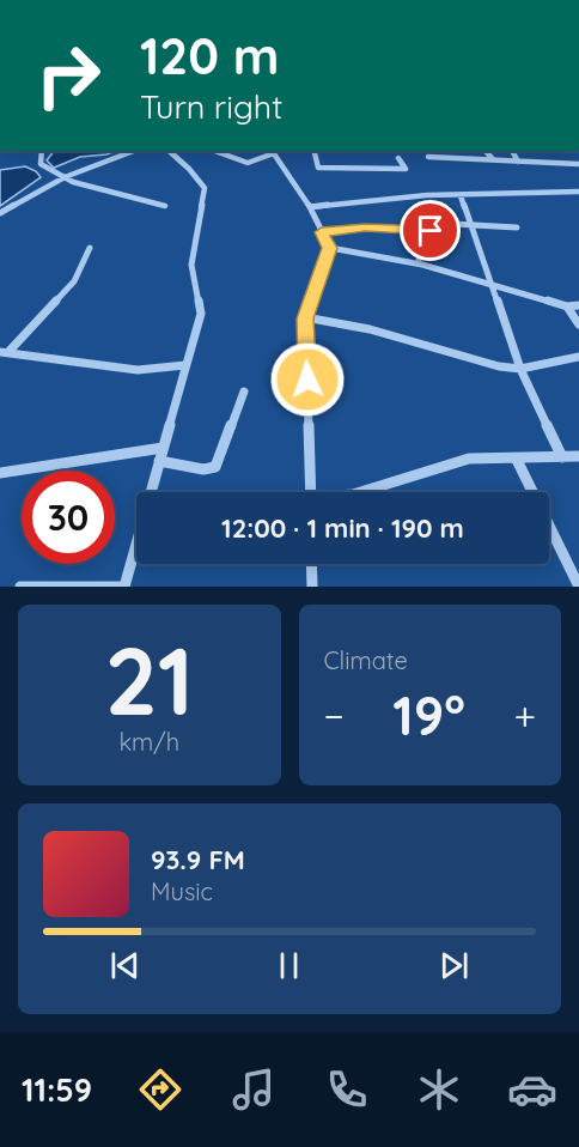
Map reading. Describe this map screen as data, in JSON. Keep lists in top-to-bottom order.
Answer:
{
  "page": {
    "turn": ["120 m", "Turn right"],
    "limit": "30",
    "trip": "12:00 · 1 min · 190 m",
    "tile": [
      ["21", "km/h"],
      "Climate"
    ],
    "heat": ["−", "19°", "+"],
    "song": ["93.9 FM", "Music"],
    "tabs": "11:59"
  }
}
